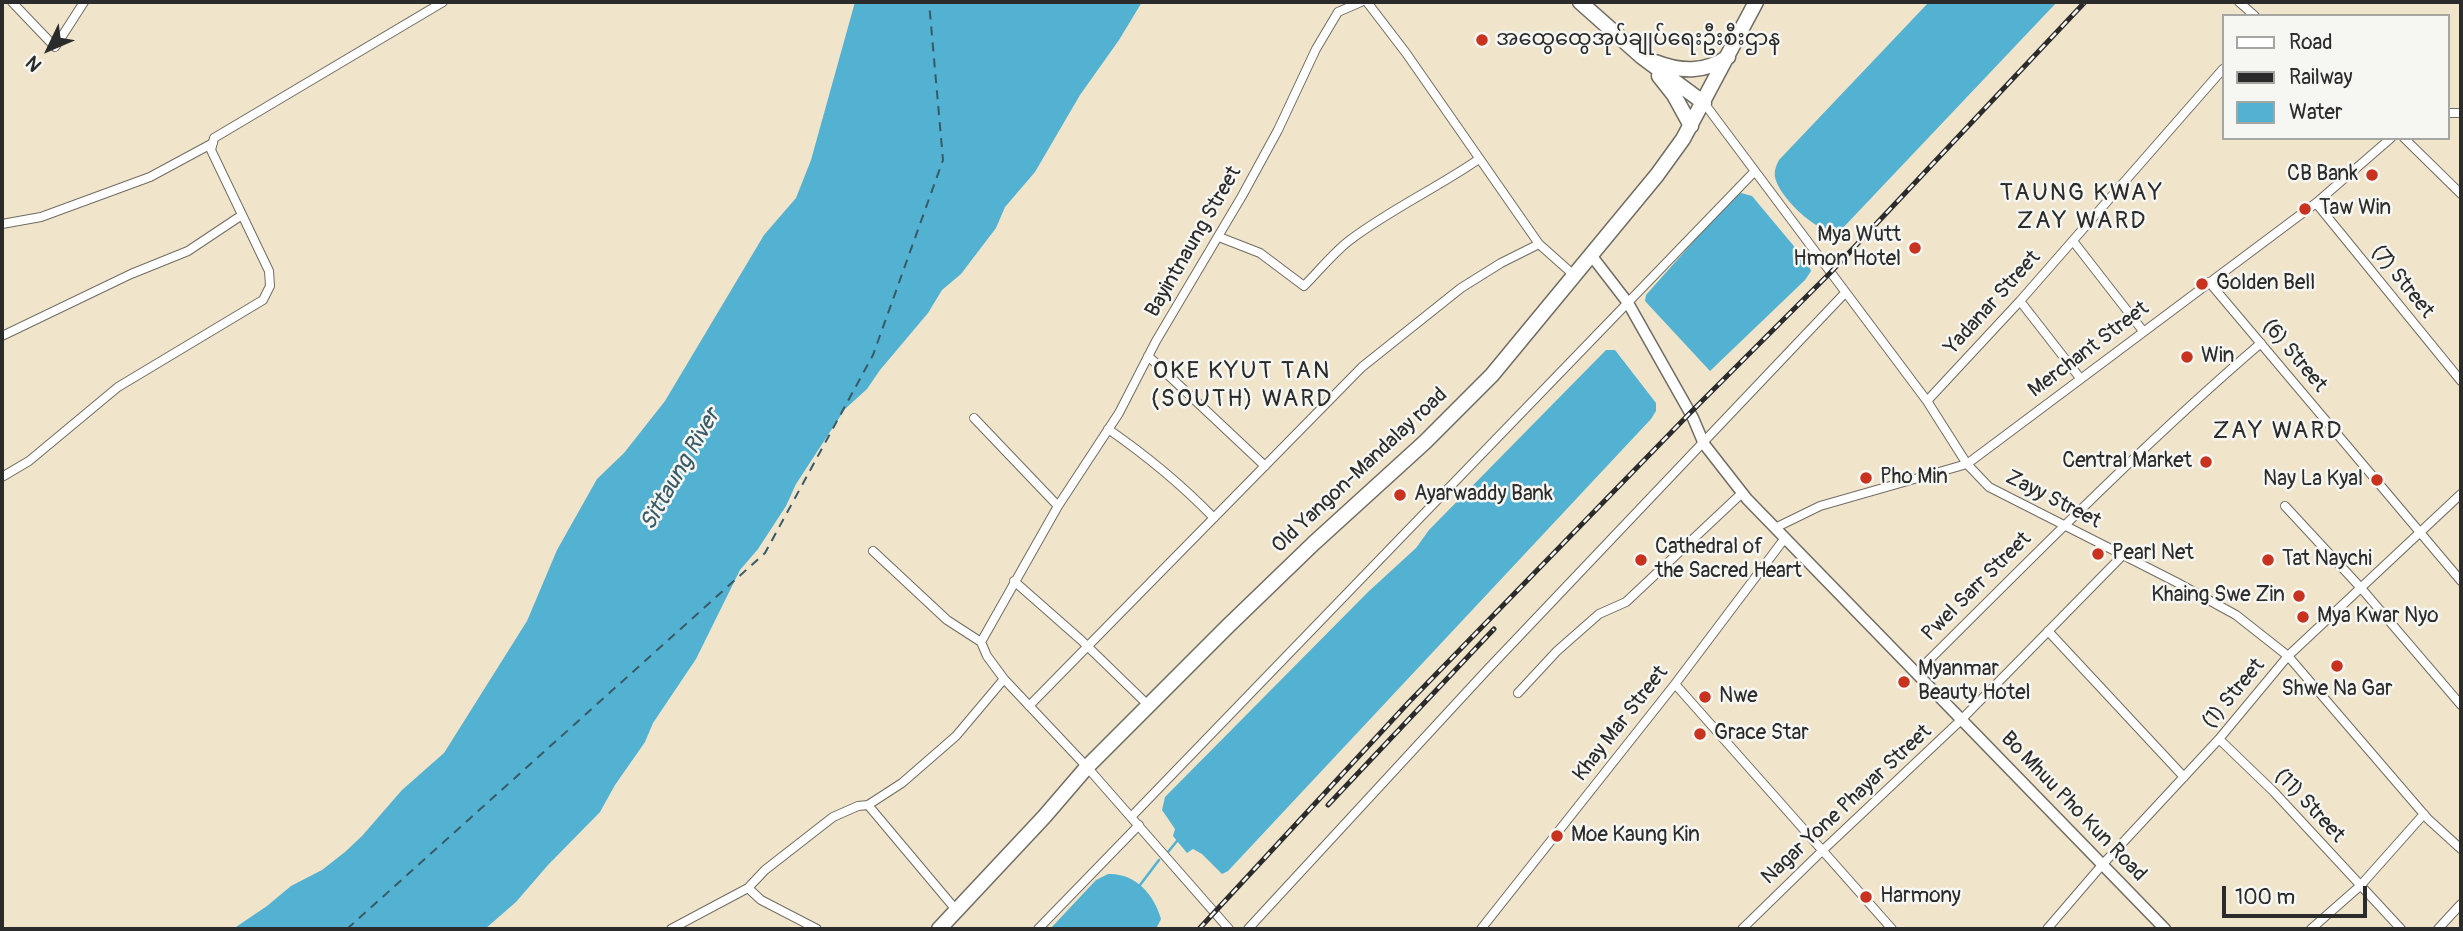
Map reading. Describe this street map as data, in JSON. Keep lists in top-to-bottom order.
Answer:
{
  "streets": {
    "highway": ["Old Yangon-Mandalay road"],
    "street": [
      "Bayintnaung Street",
      "(7) Street",
      "Yadanar Street",
      "Merchant Street",
      "(6) Street",
      "Zayy Street",
      "Pwel Sarr Street",
      "(1) Street",
      "Khay Mar Street",
      "Nagar Yone Phayar Street",
      "(11) Street",
      "Bo Mhuu Pho Kun Road"
    ]
  },
  "crossings": [
    ["(7) Street", "Merchant Street"],
    ["Yadanar Street", "Zayy Street"],
    ["Merchant Street", "(6) Street"],
    ["Merchant Street", "Zayy Street"],
    ["Merchant Street", "Bo Mhuu Pho Kun Road"],
    ["(6) Street", "Pwel Sarr Street"],
    ["(6) Street", "(1) Street"],
    ["Old Yangon-Mandalay road", "Zayy Street"],
    ["Old Yangon-Mandalay road", "Bo Mhuu Pho Kun Road"],
    ["Zayy Street", "Pwel Sarr Street"],
    ["Zayy Street", "(1) Street"],
    ["Zayy Street", "Nagar Yone Phayar Street"],
    ["Pwel Sarr Street", "Bo Mhuu Pho Kun Road"],
    ["(1) Street", "(11) Street"],
    ["(1) Street", "Bo Mhuu Pho Kun Road"],
    ["Khay Mar Street", "Bo Mhuu Pho Kun Road"],
    ["Nagar Yone Phayar Street", "Bo Mhuu Pho Kun Road"]
  ],
  "districts": ["TAUNG KWAY ZAY WARD", "OKE KYUT TAN (SOUTH) WARD", "ZAY WARD"],
  "water": ["Sittaung River"],
  "places": [
    "အထွေထွေအုပ်ချုပ်ရေးဦးစီးဌာန",
    "CB Bank",
    "Taw Win",
    "Mya Wutt Hmon Hotel",
    "Golden Bell",
    "Win",
    "Central Market",
    "Pho Min",
    "Nay La Kyal",
    "Ayarwaddy Bank",
    "Pearl Net",
    "Cathedral of the Sacred Heart",
    "Tat Naychi",
    "Khaing Swe Zin",
    "Mya Kwar Nyo",
    "Shwe Na Gar",
    "Myanmar Beauty Hotel",
    "Nwe",
    "Grace Star",
    "Moe Kaung Kin",
    "Harmony"
  ],
  "legend": ["Road", "Railway", "Water"],
  "scale_bar": "100 m",
  "north": "bottom left"
}
